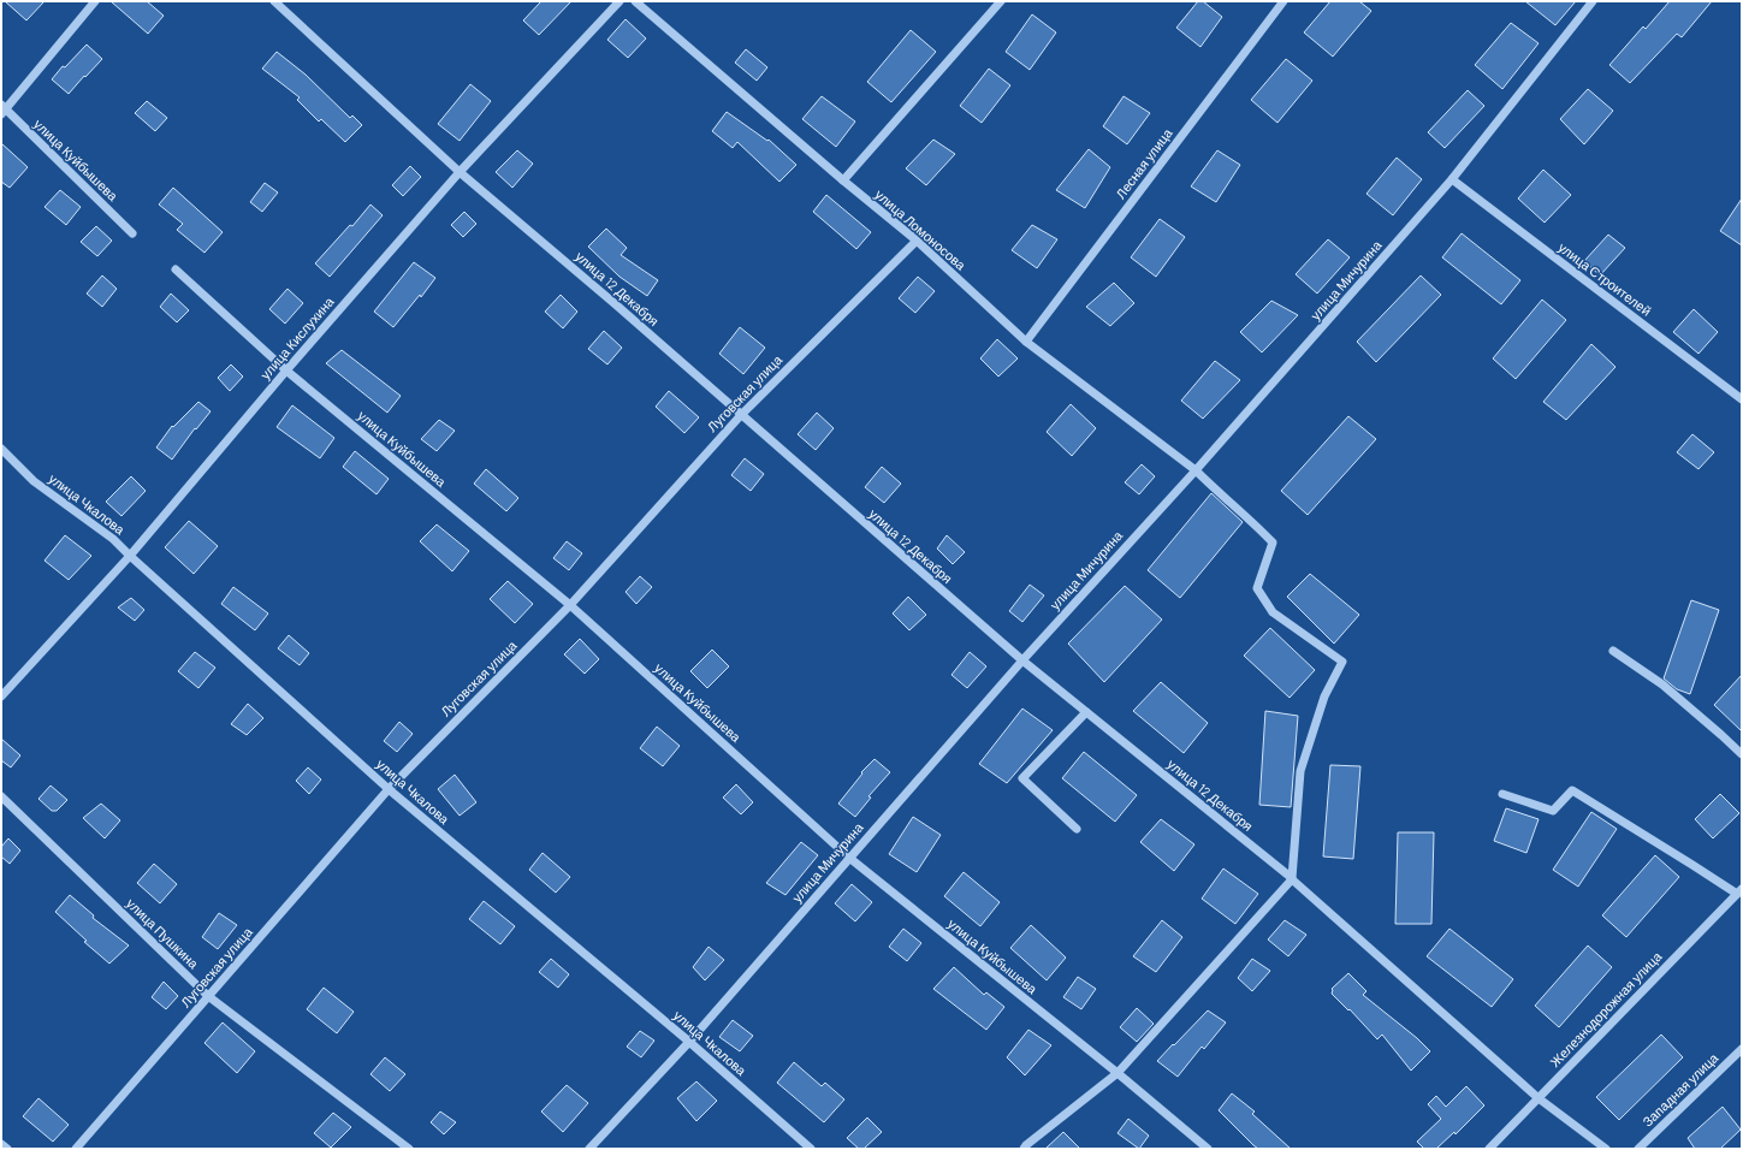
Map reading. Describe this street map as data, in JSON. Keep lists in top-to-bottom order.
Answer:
{
  "streets": {
    "street": [
      "улица Куйбышева",
      "Лесная улица",
      "улица Ломоносова",
      "улица Строителей",
      "улица Мичурина",
      "улица 12 Декабря",
      "улица Кислухина",
      "Луговская улица",
      "улица Чкалова",
      "улица Пушкина",
      "Железнодорожная улица",
      "Западная улица"
    ]
  },
  "crossings": [
    ["улица Куйбышева", "улица Мичурина"],
    ["улица Куйбышева", "улица Кислухина"],
    ["улица Куйбышева", "Луговская улица"],
    ["Лесная улица", "улица Ломоносова"],
    ["улица Ломоносова", "улица Мичурина"],
    ["улица Ломоносова", "улица 12 Декабря"],
    ["улица Ломоносова", "Луговская улица"],
    ["улица Строителей", "улица Мичурина"],
    ["улица Мичурина", "улица 12 Декабря"],
    ["улица Мичурина", "улица Чкалова"],
    ["улица 12 Декабря", "улица Кислухина"],
    ["улица 12 Декабря", "Луговская улица"],
    ["улица 12 Декабря", "Железнодорожная улица"],
    ["улица Кислухина", "улица Чкалова"],
    ["Луговская улица", "улица Чкалова"],
    ["Луговская улица", "улица Пушкина"]
  ]
}
